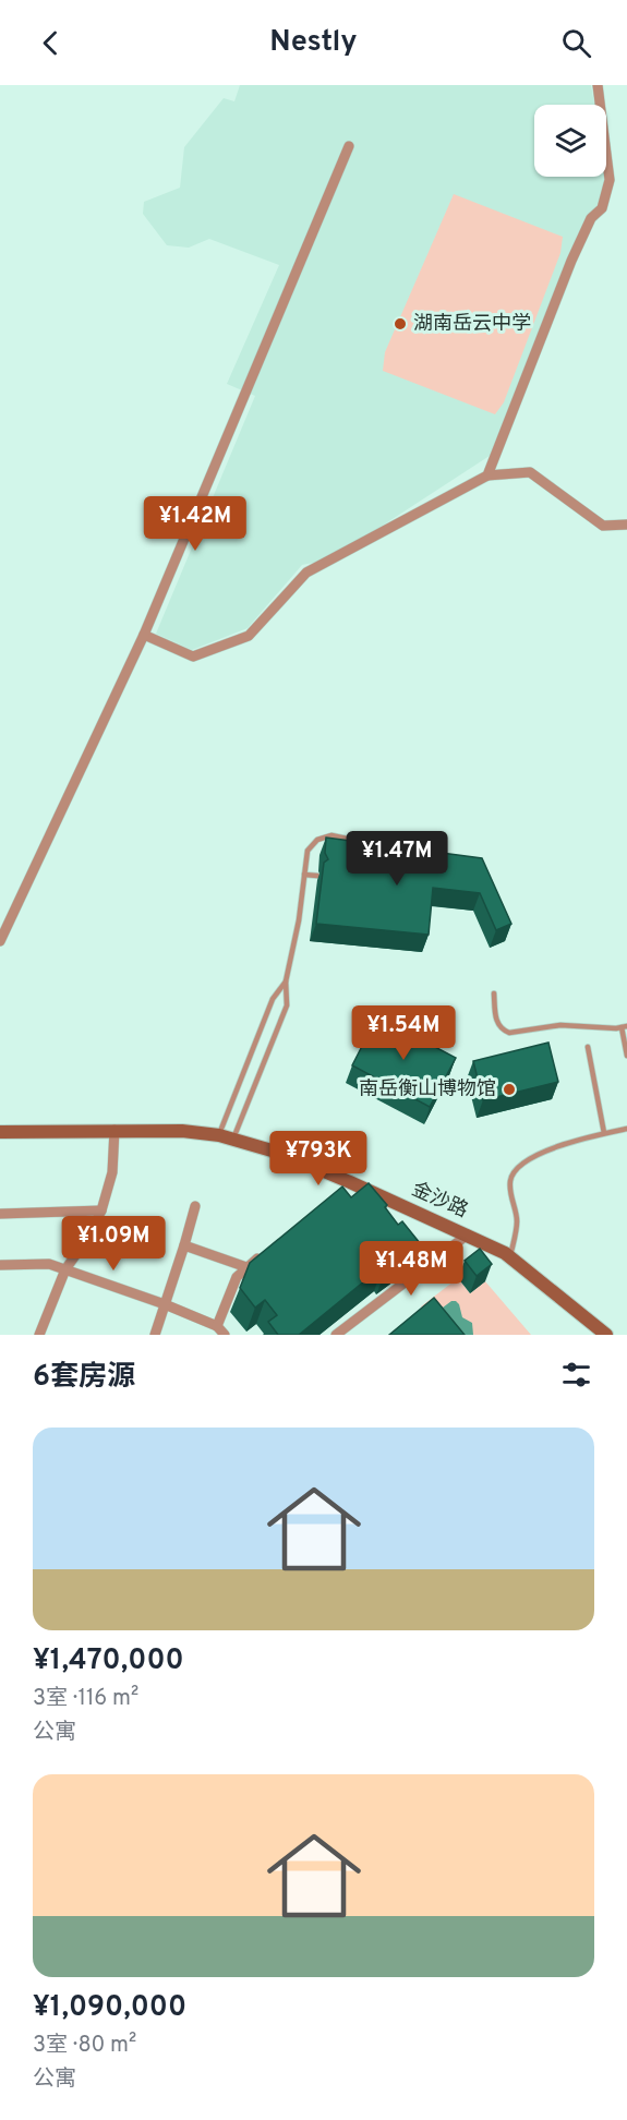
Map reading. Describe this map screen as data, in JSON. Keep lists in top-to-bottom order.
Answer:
{
  "streets": {
    "main road": ["金沙路"]
  },
  "places": ["湖南岳云中学", "南岳衡山博物馆"],
  "page": {
    "header": "Nestly",
    "price": [
      "¥1.42M",
      "¥1.47M",
      "¥1.54M",
      "¥793K",
      "¥1.09M",
      "¥1.48M"
    ],
    "heading": "6套房源",
    "list": [
      {
        "name": "¥1,470,000",
        "note": "3室 · 116 m² · 公寓"
      },
      {
        "name": "¥1,090,000",
        "note": "3室 · 80 m² · 公寓"
      }
    ]
  }
}
